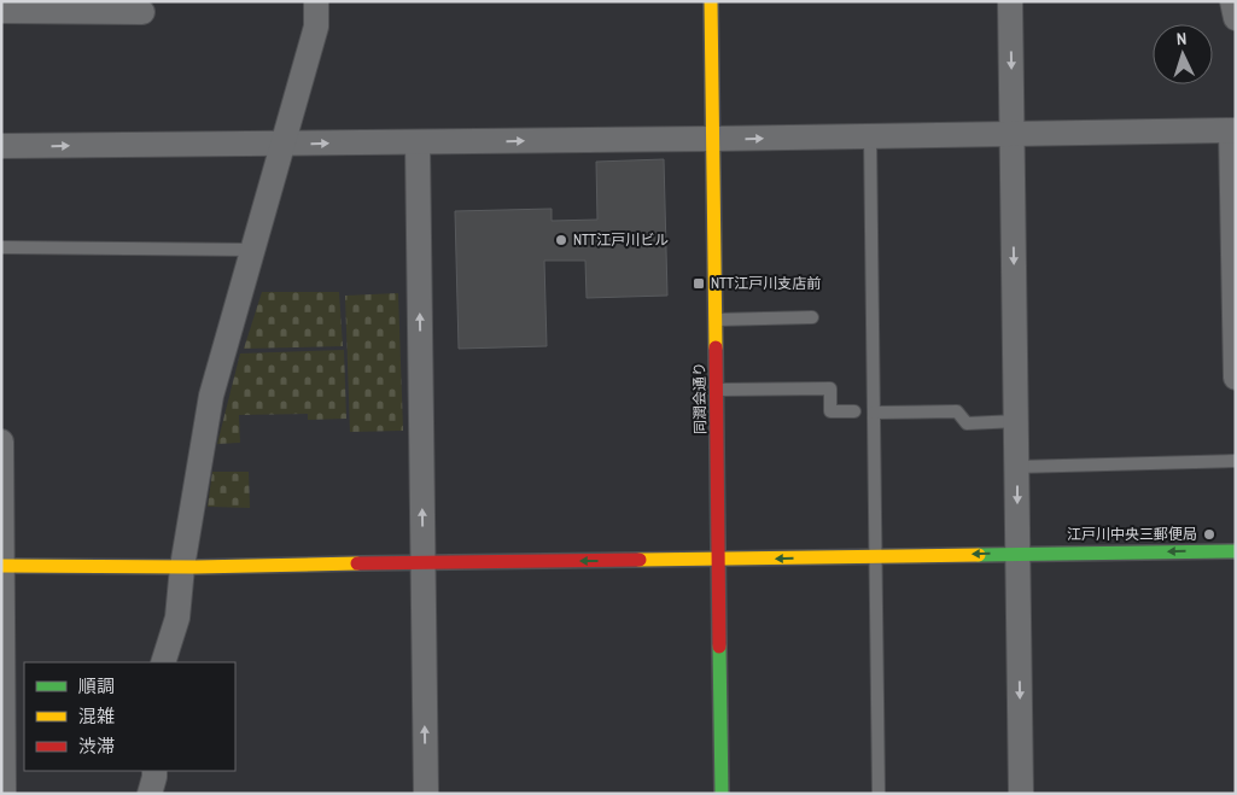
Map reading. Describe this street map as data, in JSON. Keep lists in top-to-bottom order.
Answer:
{
  "streets": {
    "street": ["同潤会通り"]
  },
  "places": {
    "other": ["NTT江戸川ビル", "江戸川中央三郵便局"],
    "transit": ["NTT江戸川支店前"]
  },
  "legend": ["順調", "混雑", "渋滞"],
  "north": "top"
}
